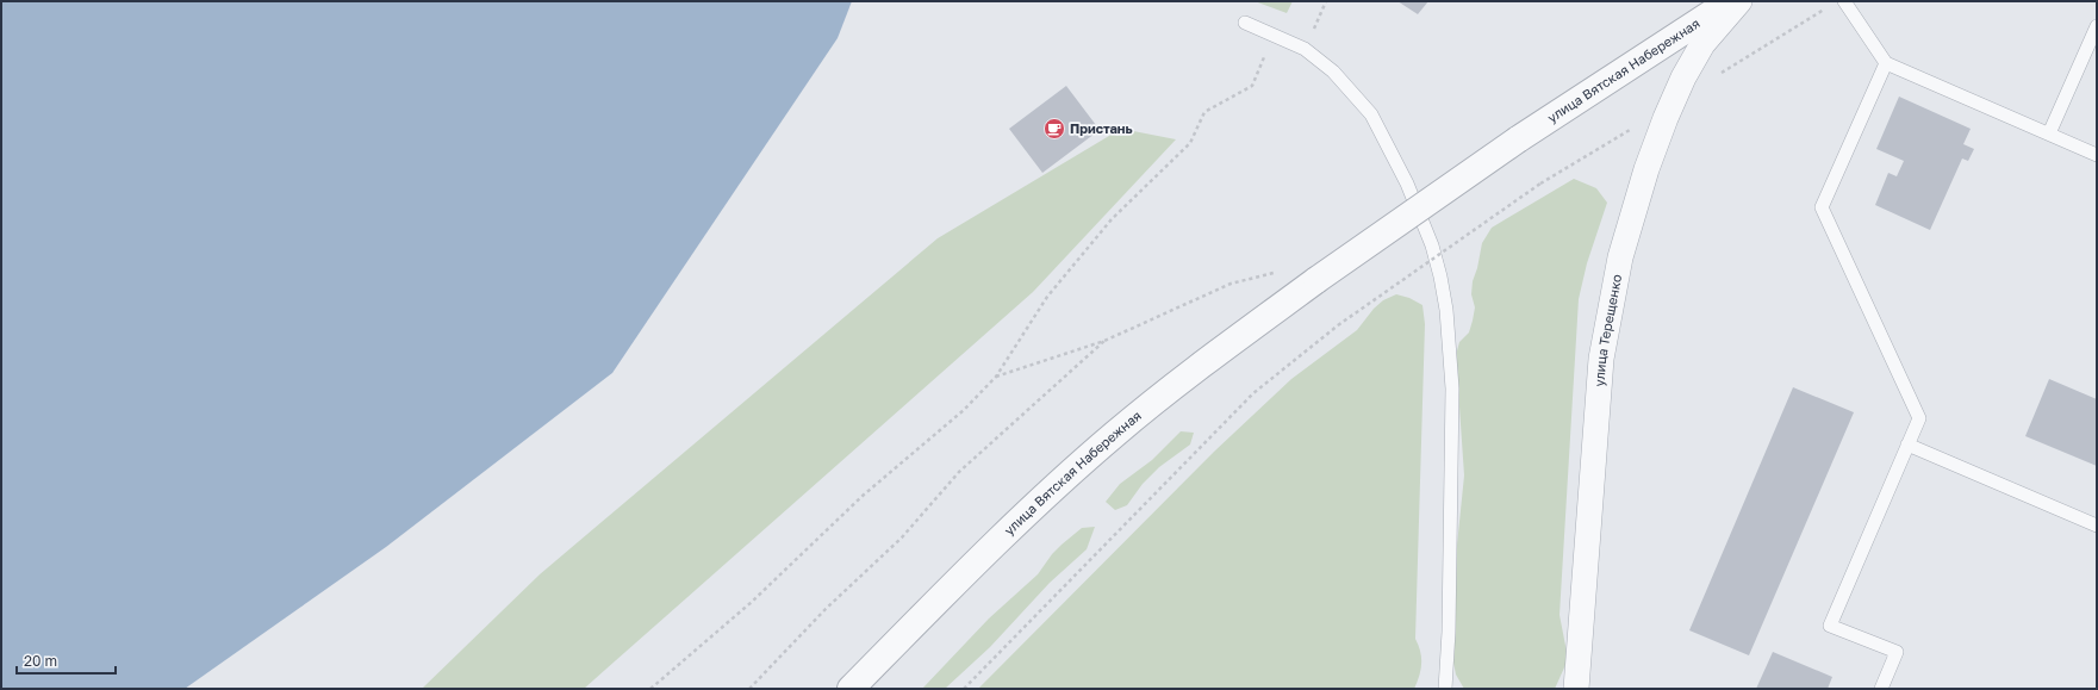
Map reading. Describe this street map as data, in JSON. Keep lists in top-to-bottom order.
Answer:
{
  "streets": {
    "street": ["улица Вятская Набережная", "улица Терещенко"]
  },
  "places": {
    "cafe": ["Пристань"]
  },
  "scale_bar": "20 m"
}
